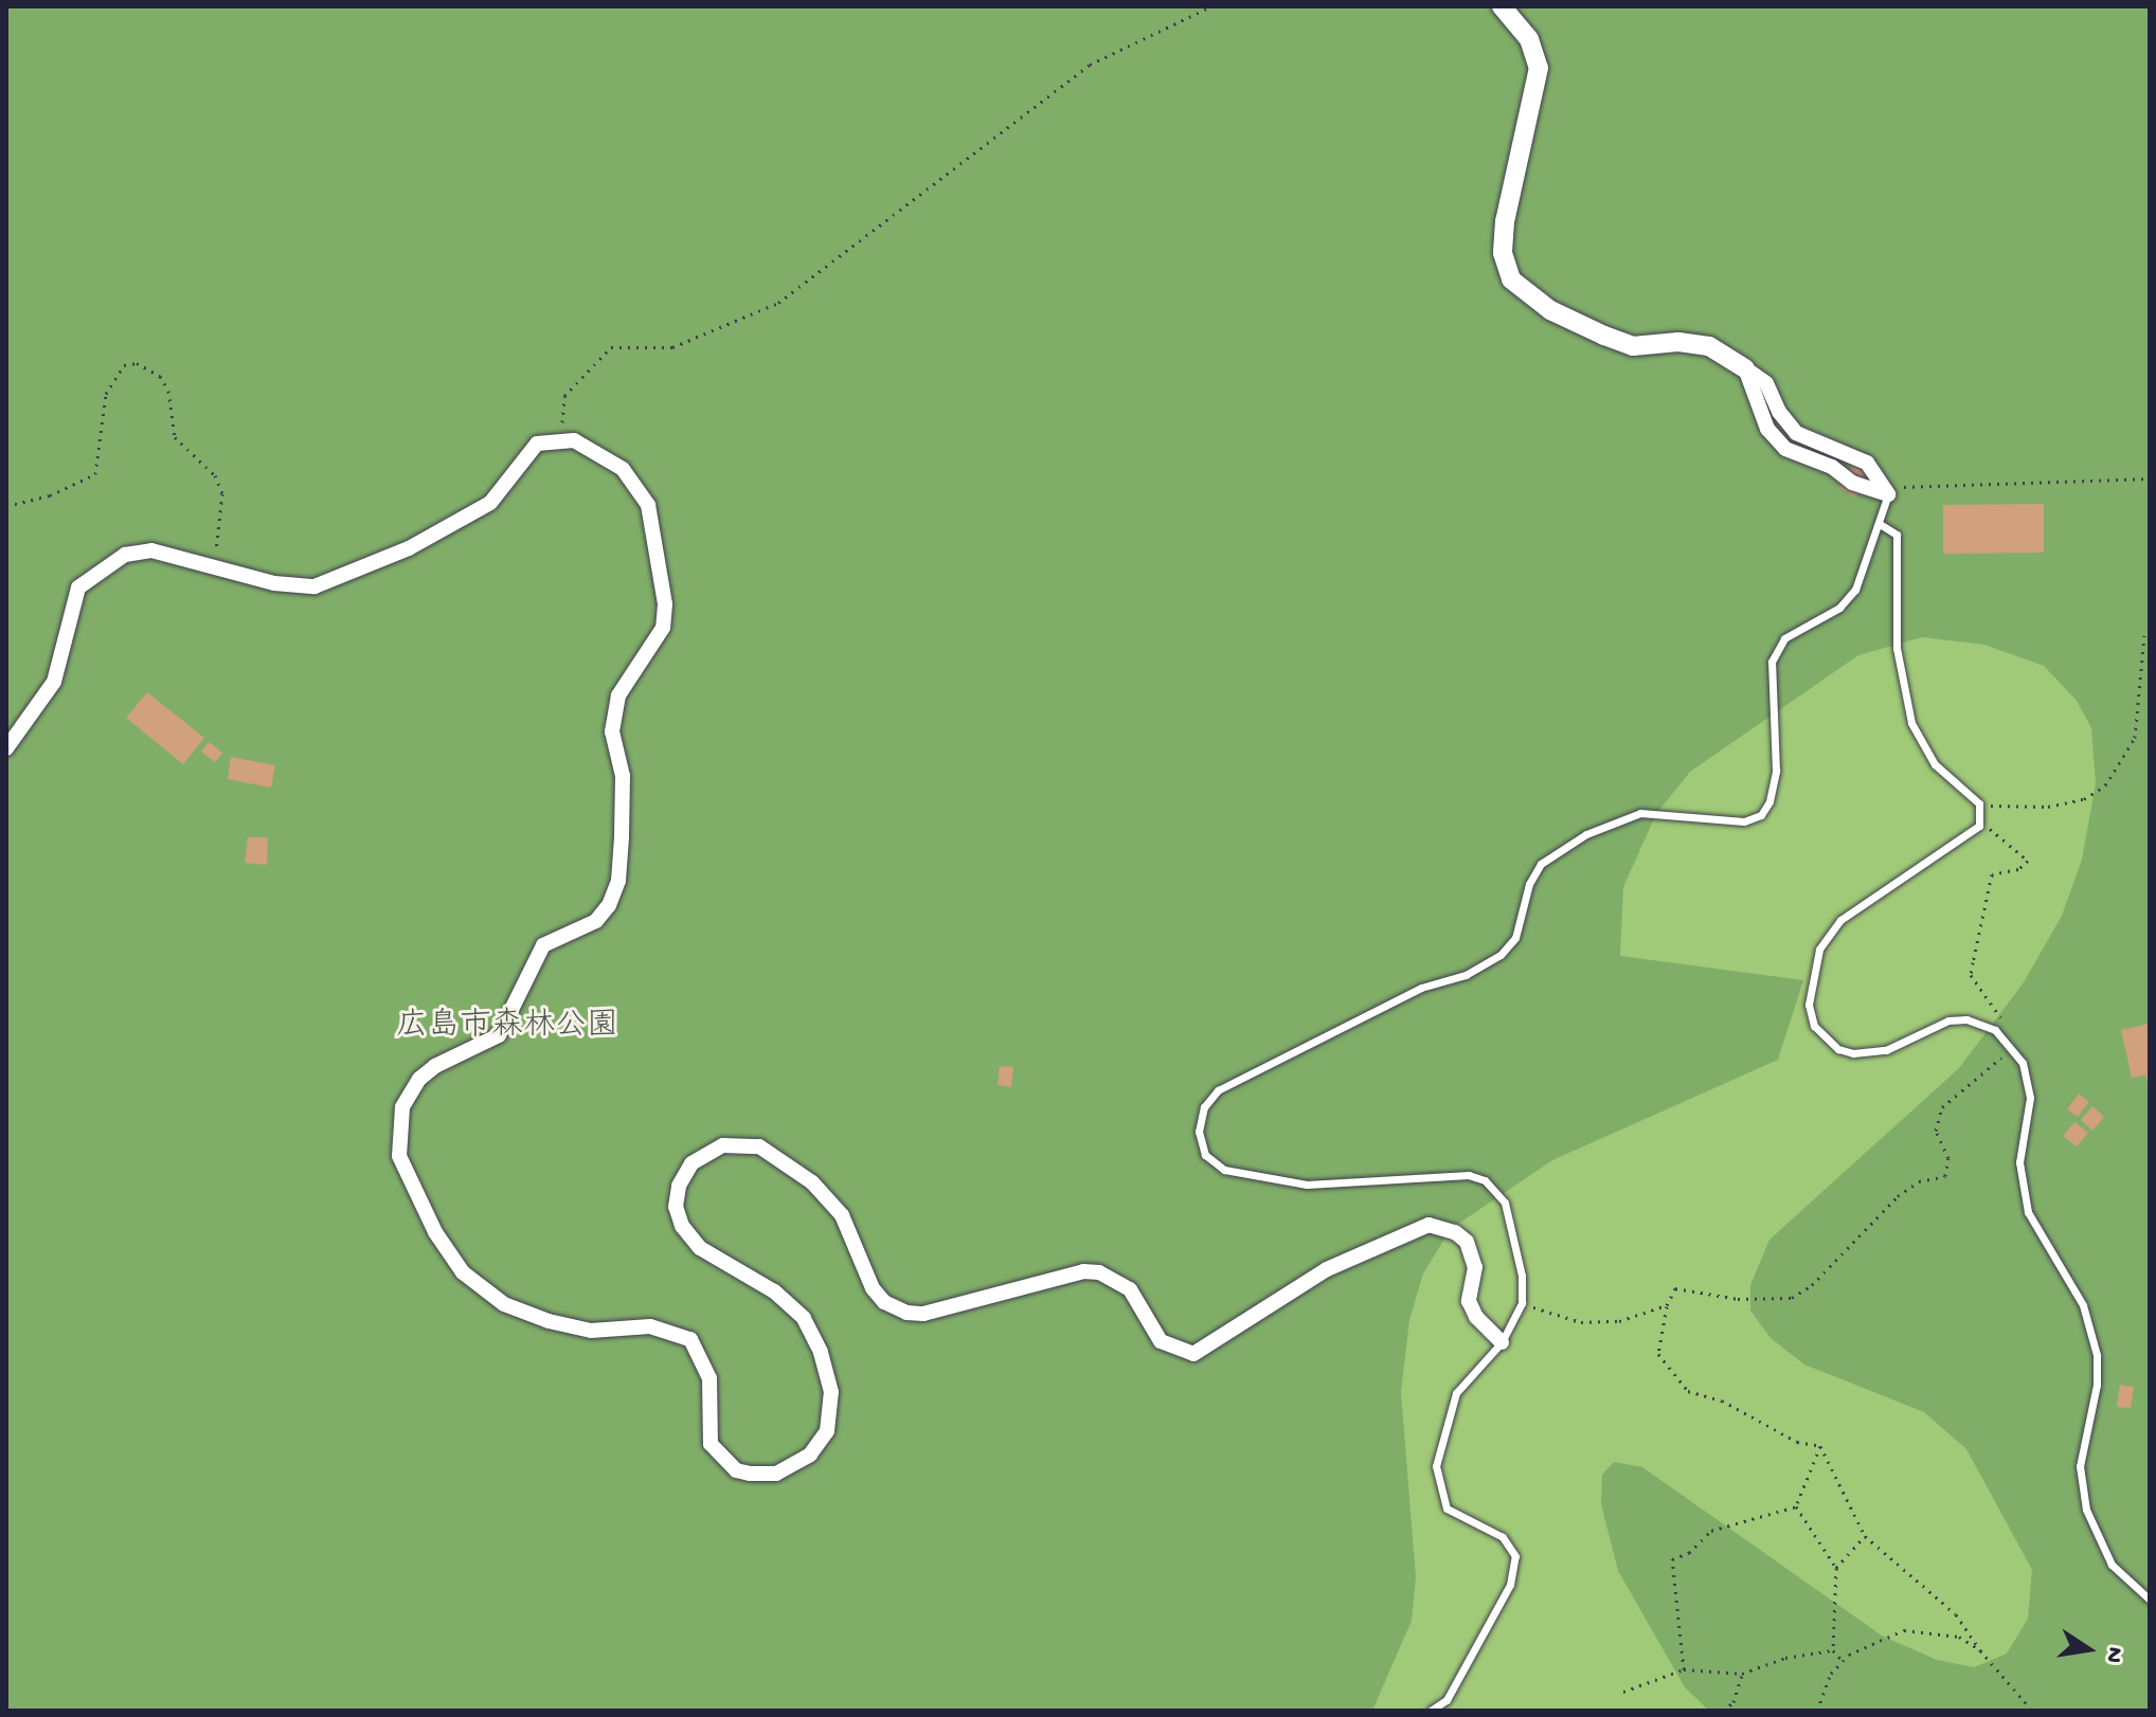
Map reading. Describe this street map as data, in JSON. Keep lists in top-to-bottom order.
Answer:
{
  "parks": ["広島市森林公園"],
  "north": "right"
}
